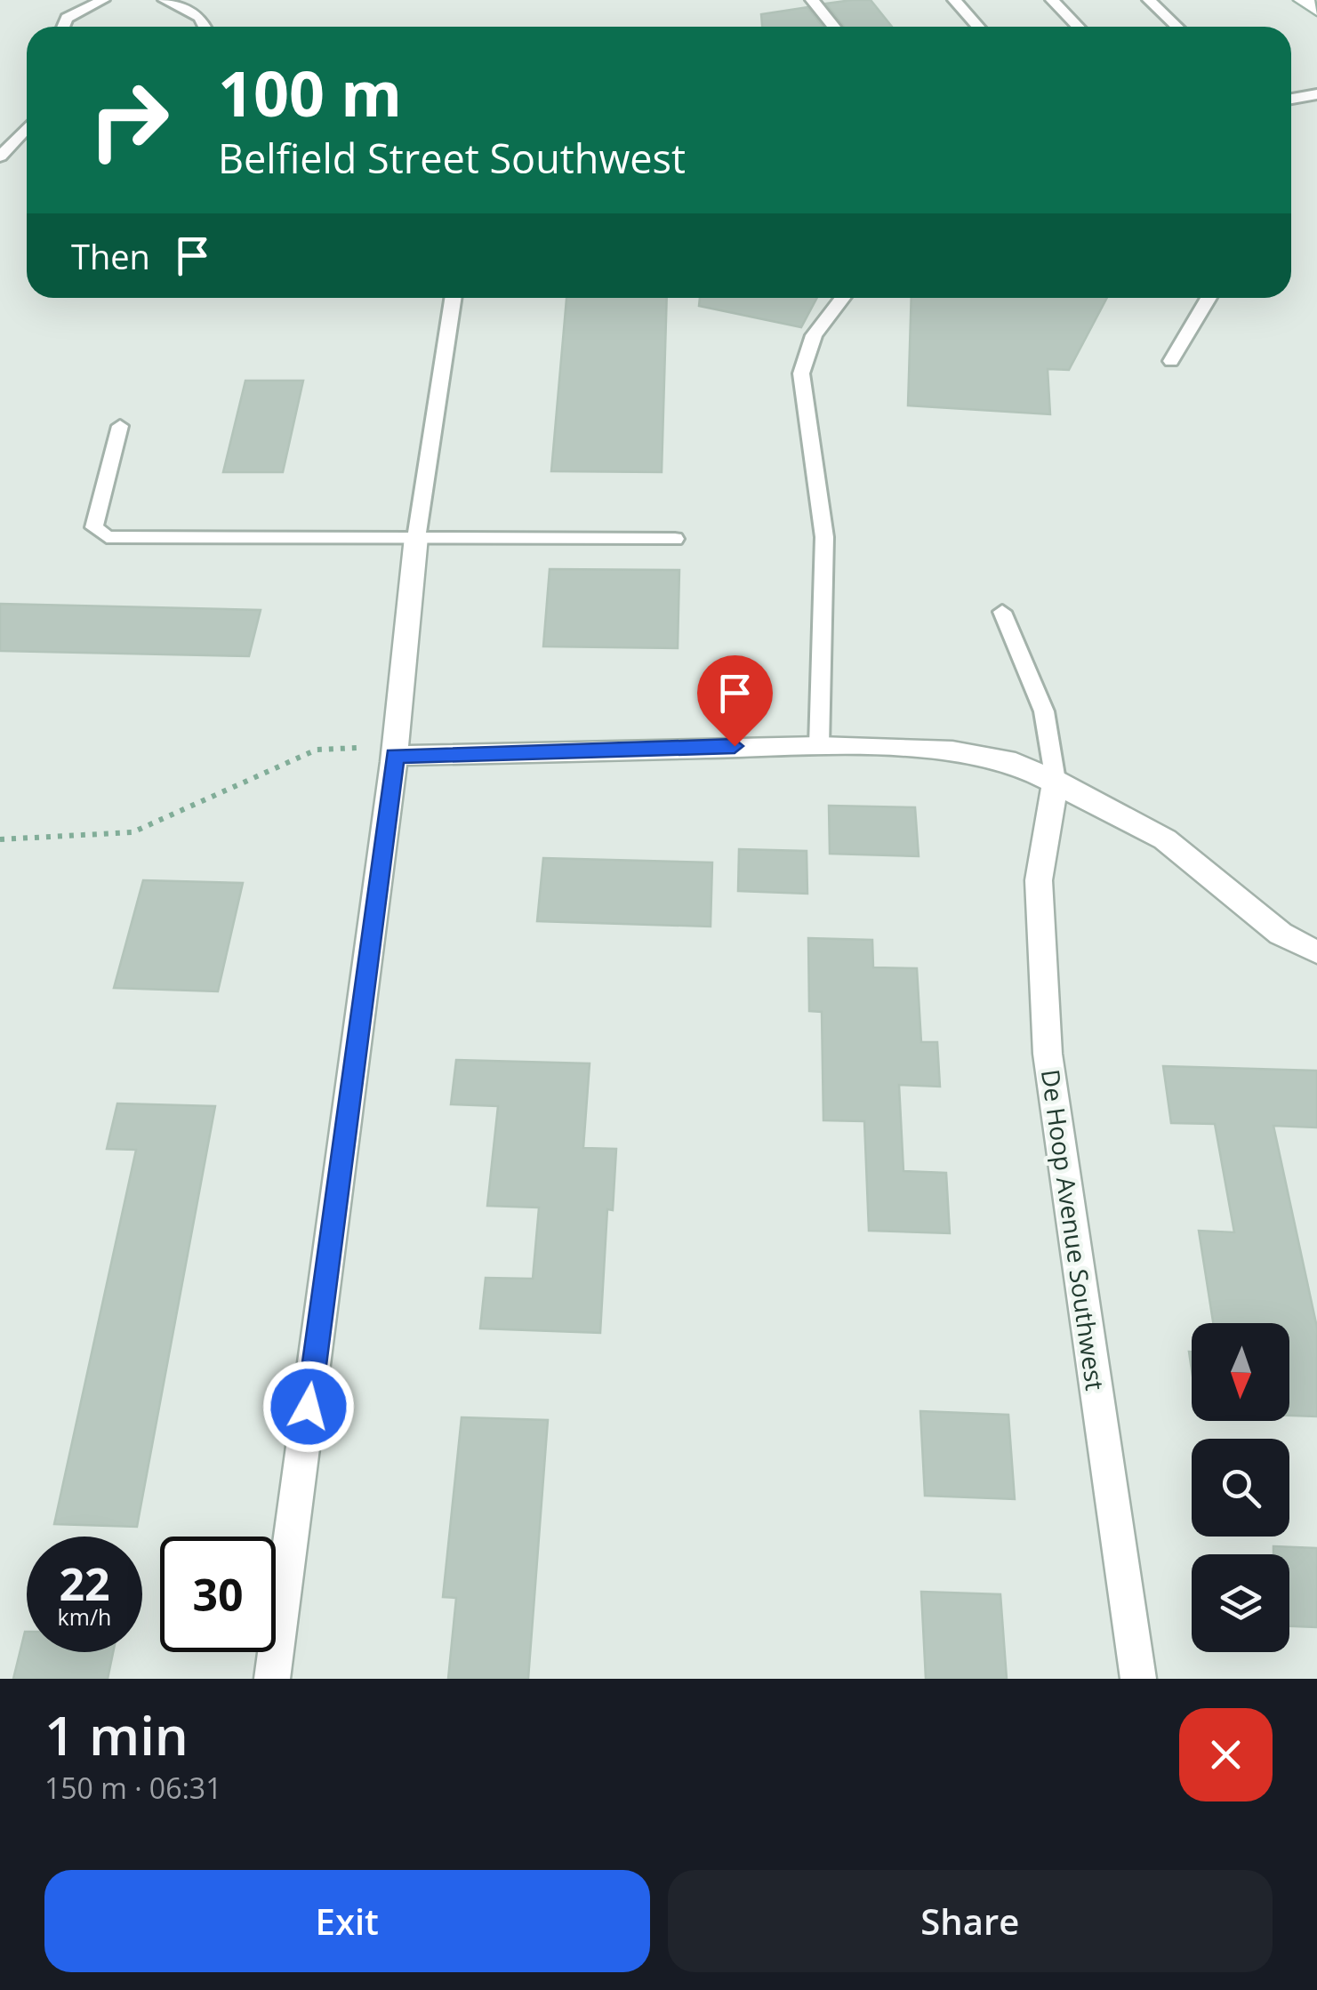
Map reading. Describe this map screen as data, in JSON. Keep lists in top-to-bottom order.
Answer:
{
  "streets": {
    "street": ["De Hoop Avenue Southwest"]
  },
  "north": "bottom",
  "page": {
    "turn": ["100 m", "Belfield Street Southwest"],
    "then": "Then",
    "speed": "22 km/h",
    "limit": "30",
    "heading": ["1 min", "150 m · 06:31"],
    "buttons": ["Exit", "Share"]
  }
}
